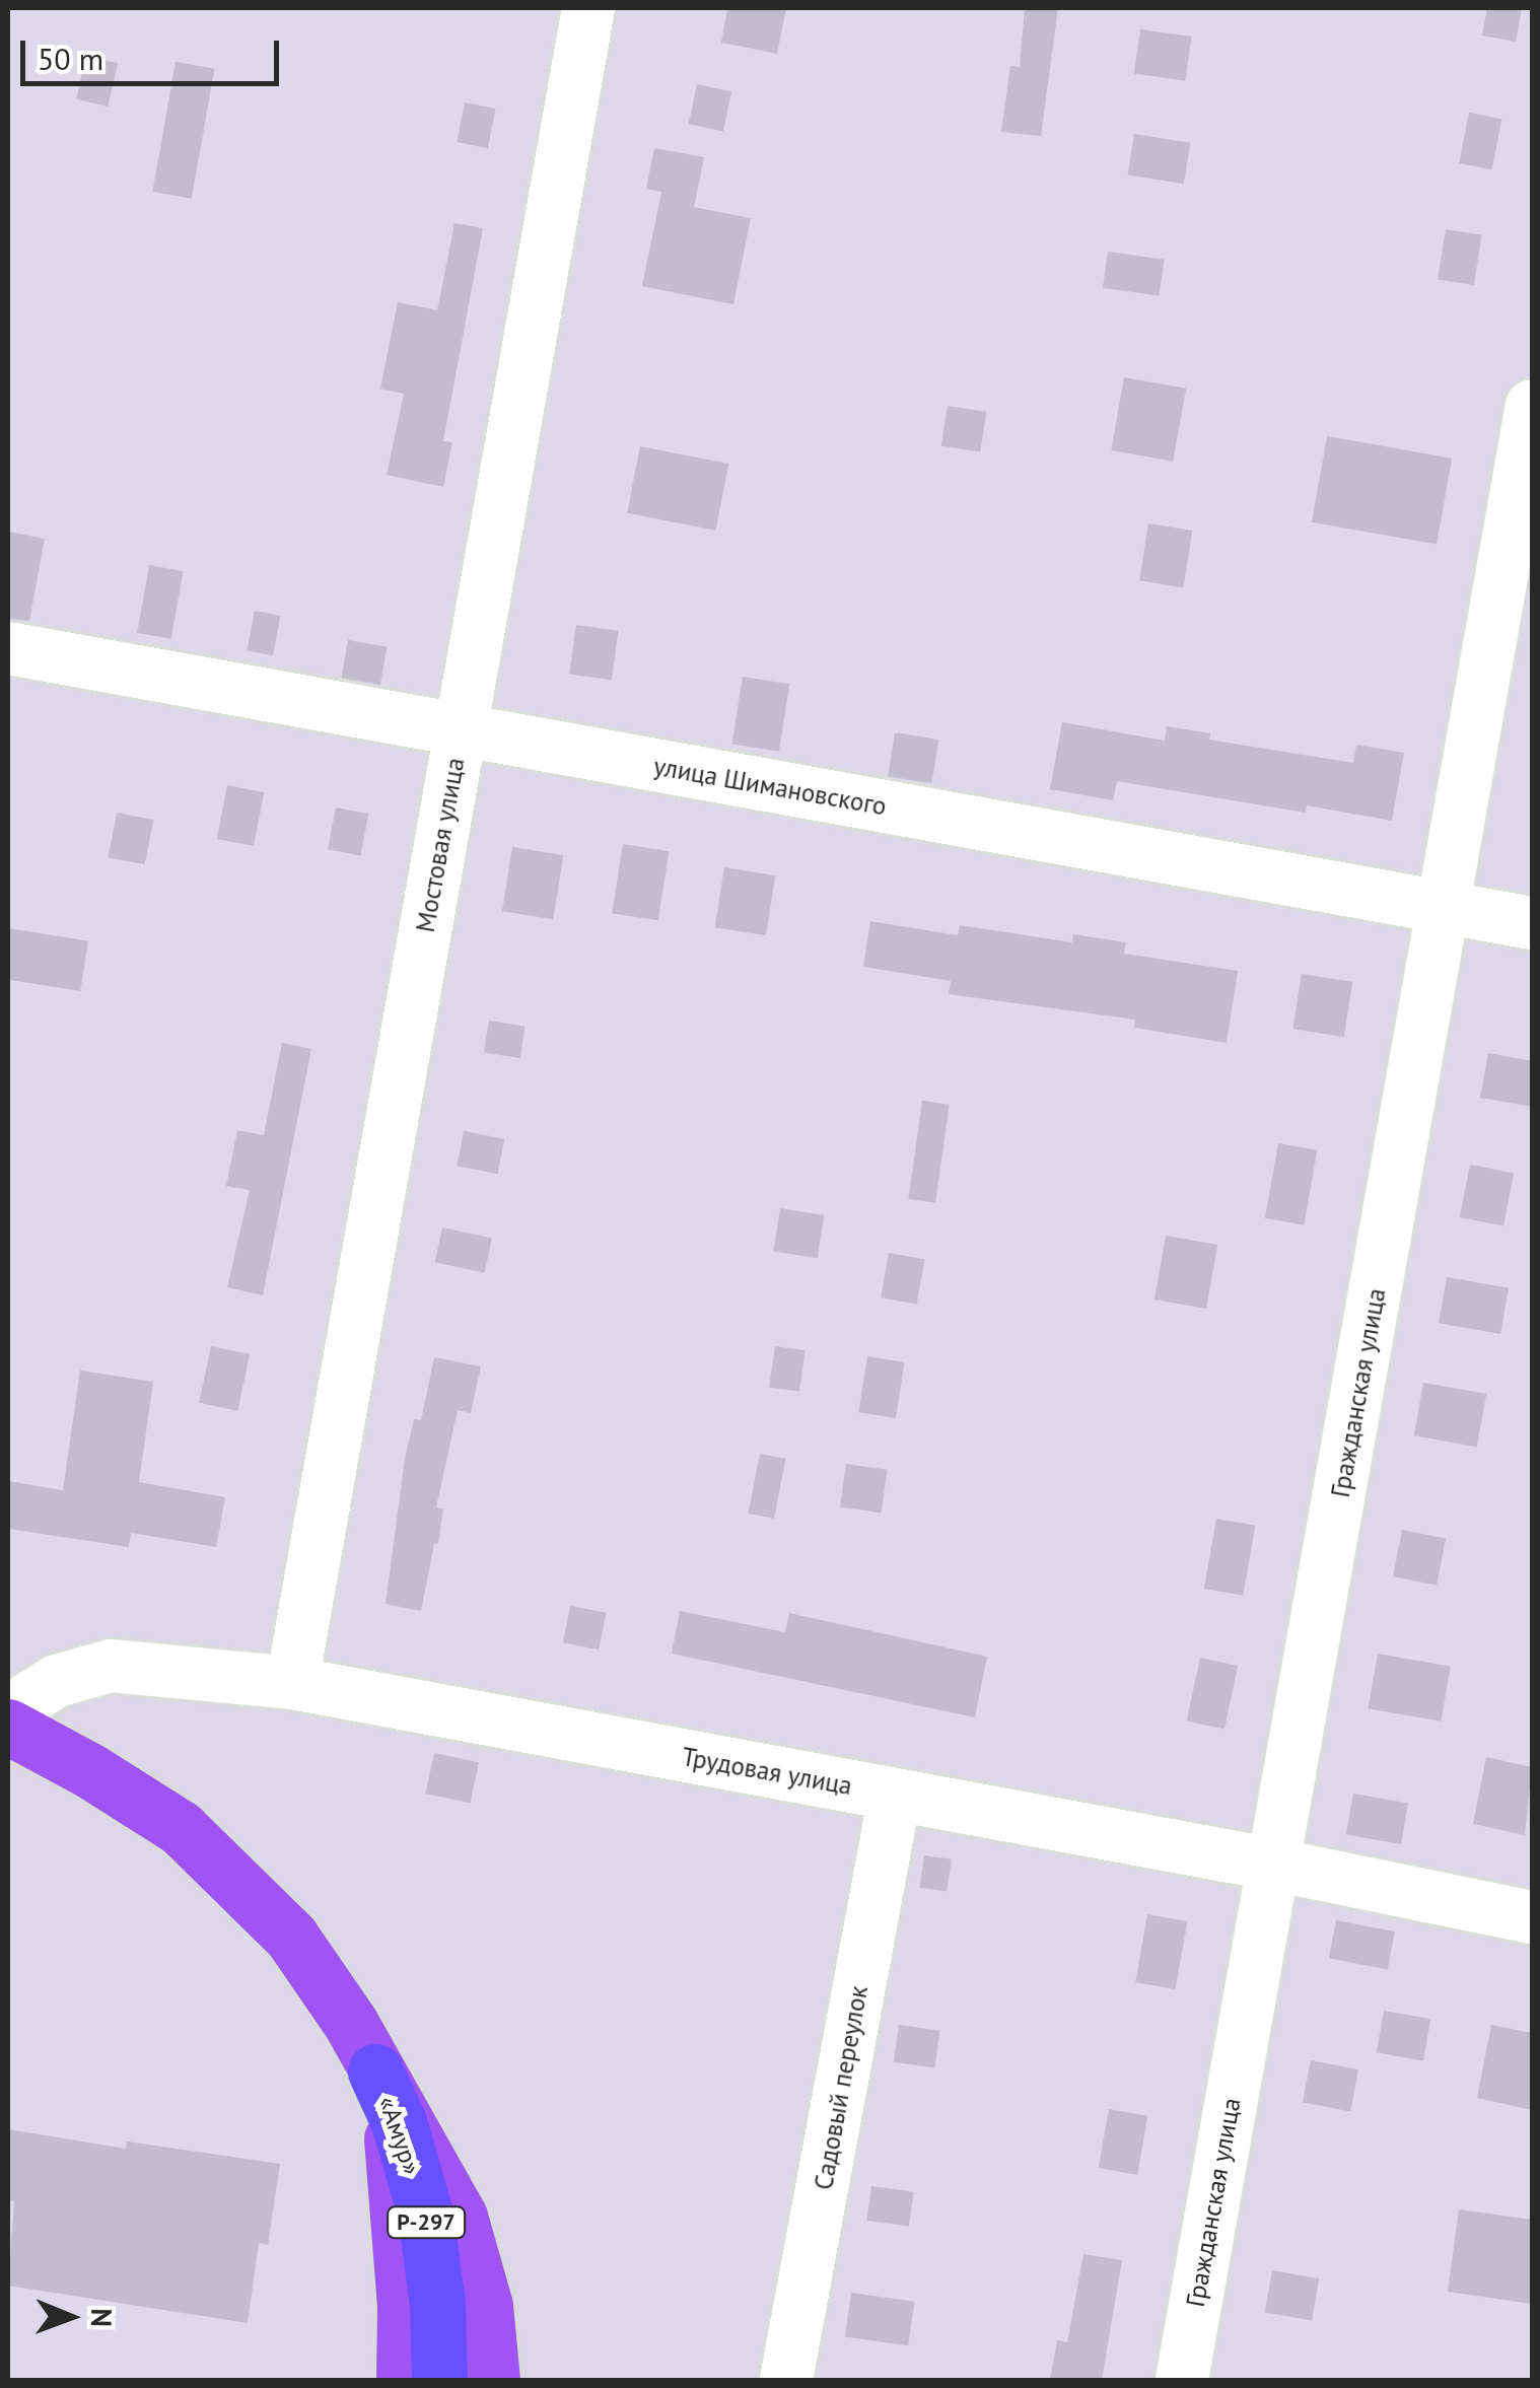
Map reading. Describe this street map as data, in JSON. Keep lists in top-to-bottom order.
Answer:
{
  "streets": {
    "highway": ["«Амур»", "Р-297"],
    "street": [
      "улица Шимановского",
      "Мостовая улица",
      "Гражданская улица",
      "Трудовая улица",
      "Садовый переулок"
    ]
  },
  "crossings": [
    ["улица Шимановского", "Мостовая улица"],
    ["улица Шимановского", "Гражданская улица"],
    ["Мостовая улица", "Трудовая улица"],
    ["Гражданская улица", "Трудовая улица"],
    ["Трудовая улица", "Садовый переулок"]
  ],
  "scale_bar": "50 m",
  "north": "right"
}
